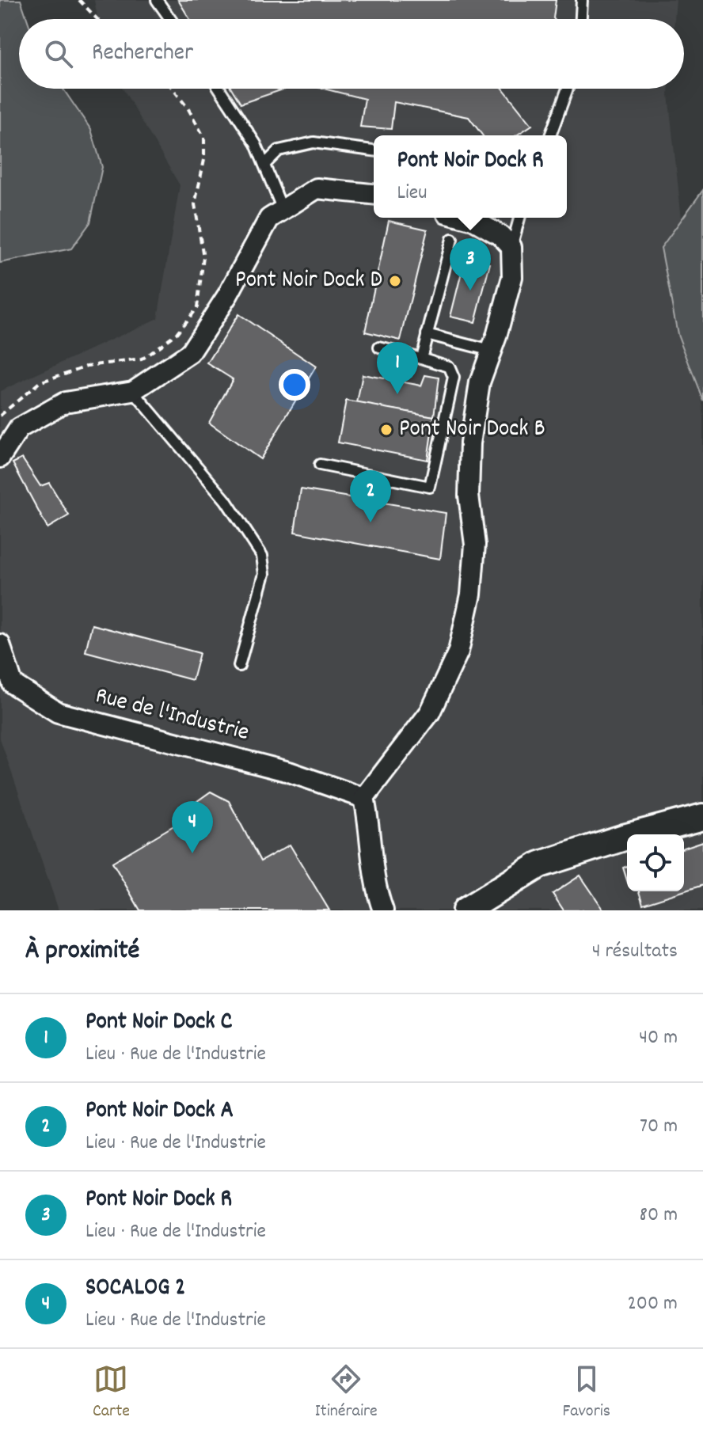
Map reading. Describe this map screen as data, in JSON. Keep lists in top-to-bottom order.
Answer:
{
  "streets": {
    "street": ["Rue de l'Industrie"]
  },
  "places": ["Pont Noir Dock D", "Pont Noir Dock B"],
  "page": {
    "search": "Rechercher",
    "popup": ["Pont Noir Dock R", "Lieu"],
    "pins": [
      "3",
      "1",
      "2",
      "4"
    ],
    "heading": ["À proximité", "4 résultats"],
    "list": [
      {
        "mark": "1",
        "name": "Pont Noir Dock C",
        "note": "Lieu · Rue de l'Industrie",
        "value": "40 m"
      },
      {
        "mark": "2",
        "name": "Pont Noir Dock A",
        "note": "Lieu · Rue de l'Industrie",
        "value": "70 m"
      },
      {
        "mark": "3",
        "name": "Pont Noir Dock R",
        "note": "Lieu · Rue de l'Industrie",
        "value": "80 m"
      },
      {
        "mark": "4",
        "name": "SOCALOG 2",
        "note": "Lieu · Rue de l'Industrie",
        "value": "200 m"
      }
    ],
    "nav": ["Carte", "Itinéraire", "Favoris"]
  }
}
